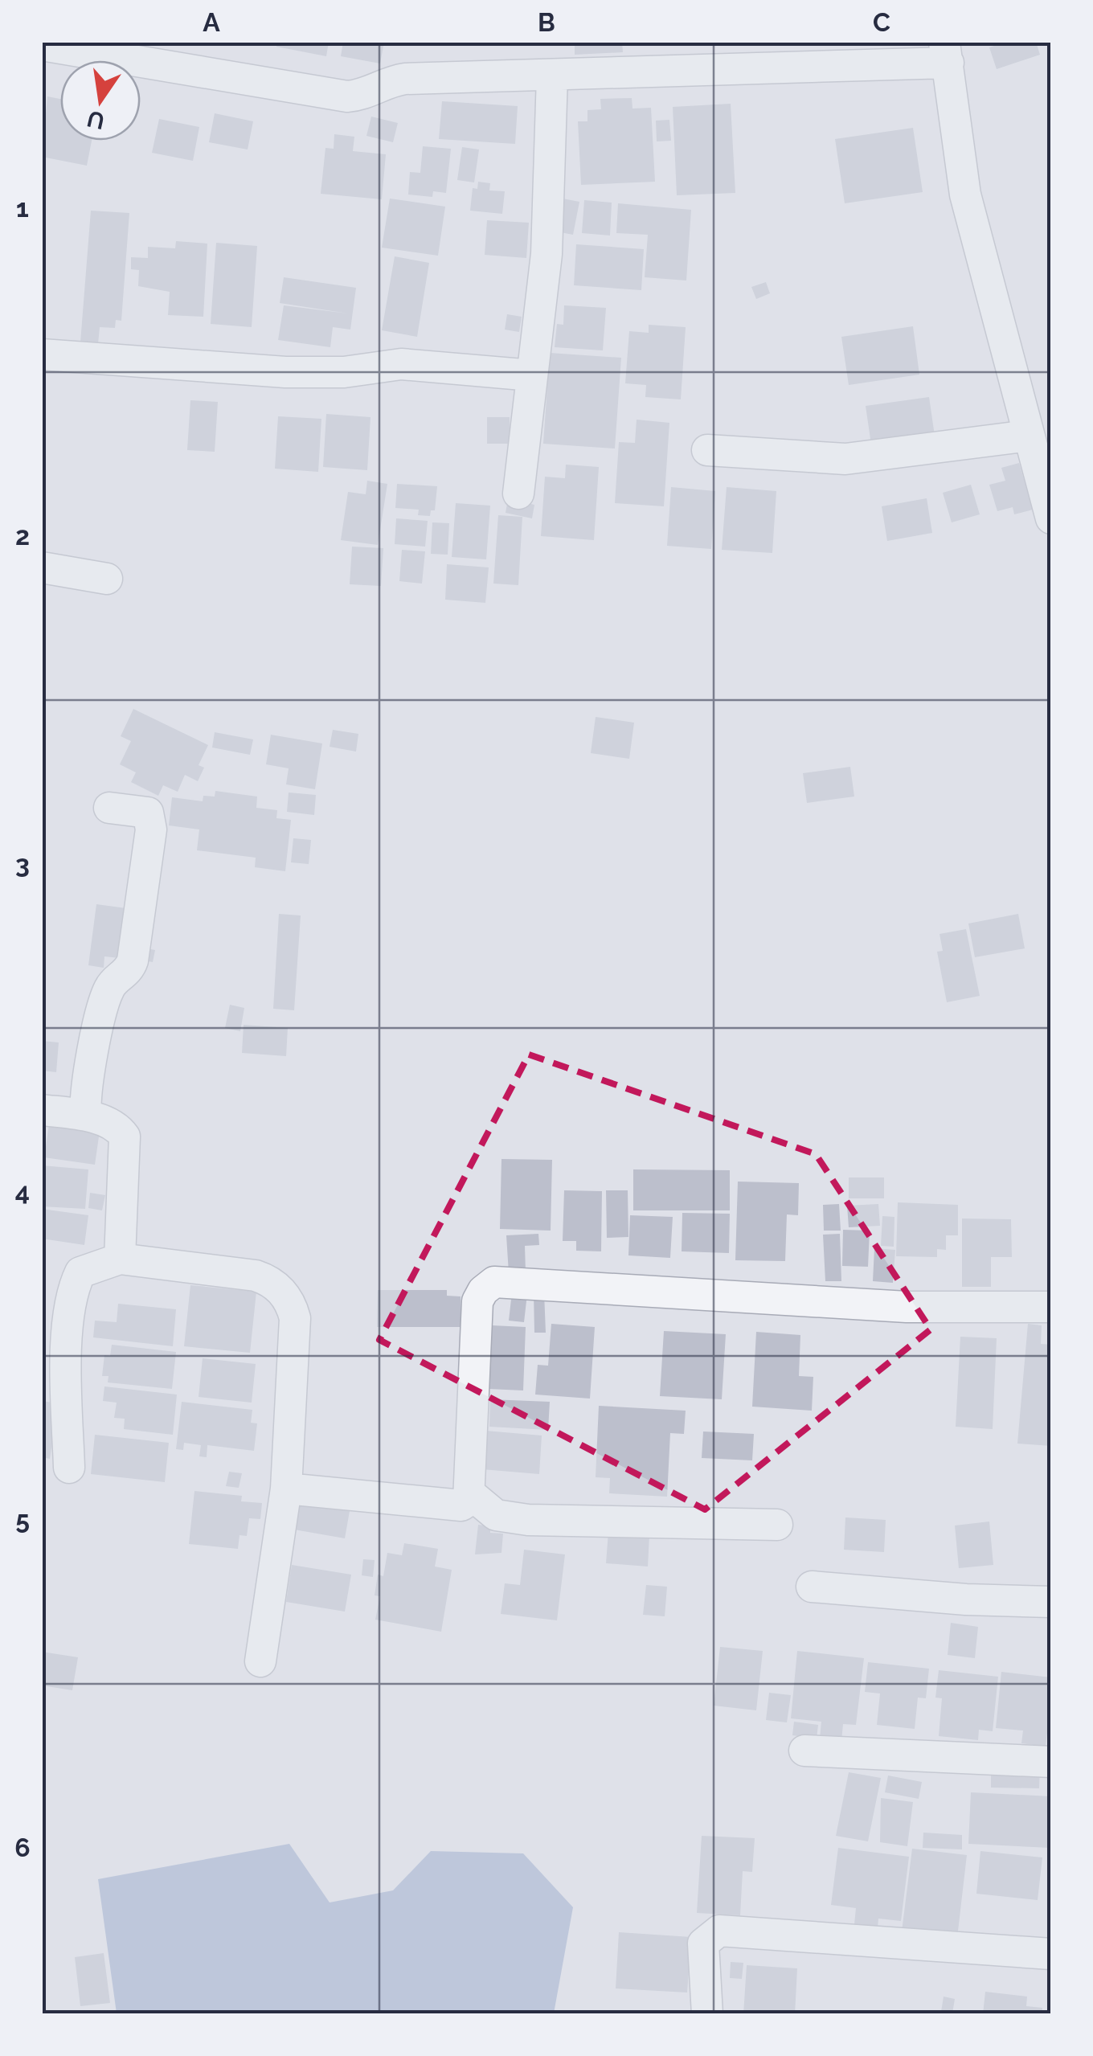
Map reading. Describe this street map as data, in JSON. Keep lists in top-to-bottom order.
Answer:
{
  "north": "bottom",
  "grid": {
    "columns": ["A", "B", "C"],
    "rows": [
      "1",
      "2",
      "3",
      "4",
      "5",
      "6"
    ]
  }
}
